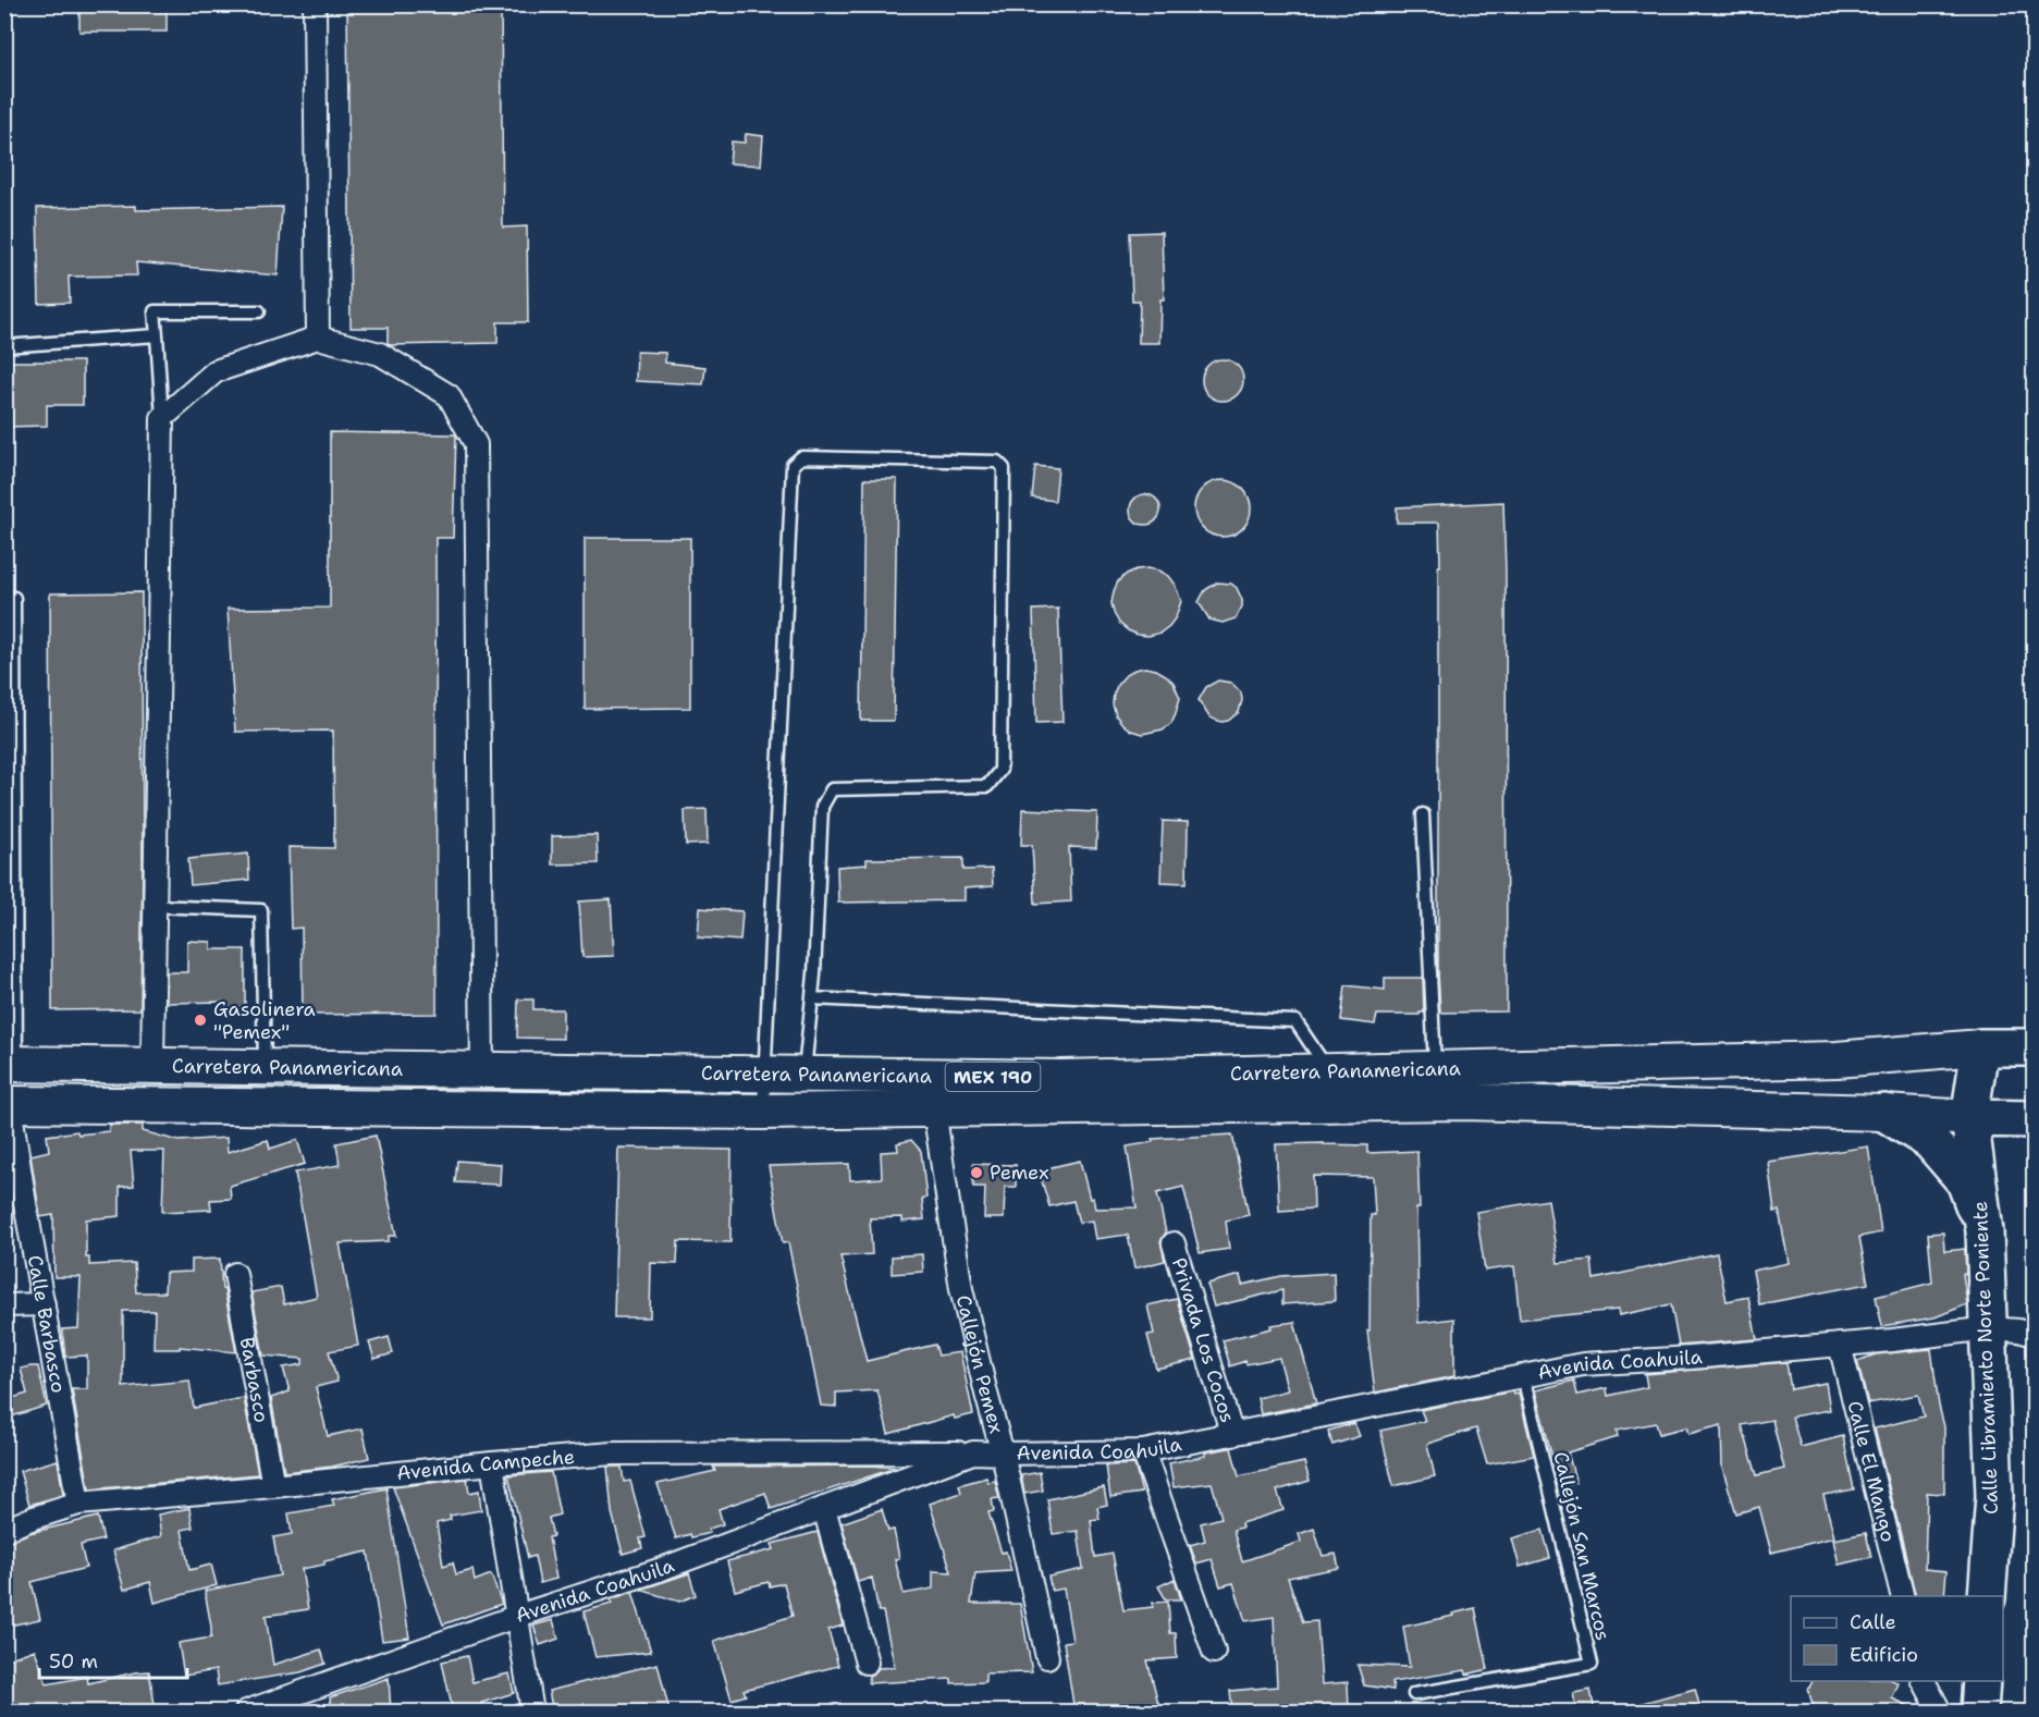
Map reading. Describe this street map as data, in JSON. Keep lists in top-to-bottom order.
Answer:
{
  "streets": {
    "highway": ["MEX 190", "Calle Libramiento Norte Poniente"],
    "main road": ["Carretera Panamericana"],
    "street": [
      "Calle Barbasco",
      "Privada Los Cocos",
      "Callejón Pemex",
      "Avenida Coahuila",
      "Barbasco",
      "Avenida Campeche",
      "Calle El Mango"
    ],
    "lane": ["Callejón San Marcos"]
  },
  "crossings": [
    ["Carretera Panamericana", "MEX 190"],
    ["Carretera Panamericana", "Calle Barbasco"],
    ["Carretera Panamericana", "Calle Libramiento Norte Poniente"],
    ["Carretera Panamericana", "Callejón Pemex"],
    ["MEX 190", "Calle Libramiento Norte Poniente"],
    ["Calle Barbasco", "Avenida Campeche"],
    ["Privada Los Cocos", "Avenida Coahuila"],
    ["Calle Libramiento Norte Poniente", "Avenida Coahuila"],
    ["Callejón Pemex", "Avenida Coahuila"],
    ["Avenida Coahuila", "Avenida Campeche"],
    ["Avenida Coahuila", "Calle El Mango"],
    ["Avenida Coahuila", "Callejón San Marcos"],
    ["Barbasco", "Avenida Campeche"]
  ],
  "places": ["Gasolinera \"Pemex\"", "Pemex"],
  "legend": ["Calle", "Edificio"],
  "scale_bar": "50 m"
}
